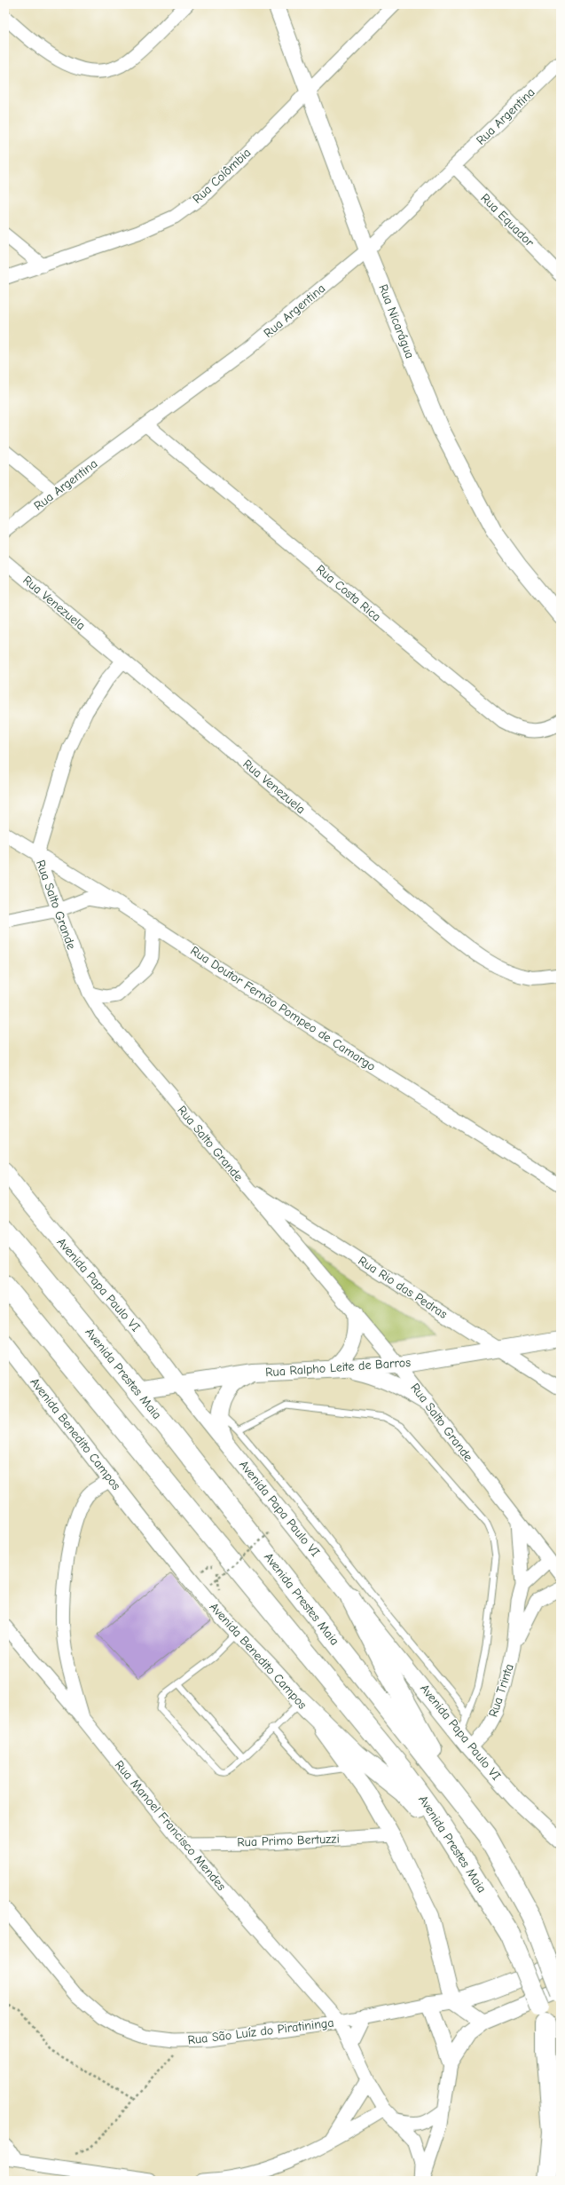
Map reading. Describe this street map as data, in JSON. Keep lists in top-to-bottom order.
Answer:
{
  "streets": {
    "highway": ["Avenida Prestes Maia"],
    "street": [
      "Rua Argentina",
      "Rua Colômbia",
      "Rua Equador",
      "Rua Nicarágua",
      "Rua Costa Rica",
      "Rua Venezuela",
      "Rua Salto Grande",
      "Rua Doutor Fernão Pompeo de Camargo",
      "Avenida Papa Paulo VI",
      "Rua Rio das Pedras",
      "Rua Ralpho Leite de Barros",
      "Avenida Benedito Campos",
      "Rua Trinta",
      "Rua Manoel Francisco Mendes",
      "Rua Primo Bertuzzi",
      "Rua São Luíz do Piratininga"
    ]
  },
  "crossings": [
    ["Rua Argentina", "Rua Equador"],
    ["Rua Argentina", "Rua Nicarágua"],
    ["Rua Argentina", "Rua Costa Rica"],
    ["Rua Colômbia", "Rua Nicarágua"],
    ["Rua Venezuela", "Rua Salto Grande"],
    ["Rua Salto Grande", "Rua Doutor Fernão Pompeo de Camargo"],
    ["Rua Salto Grande", "Rua Rio das Pedras"],
    ["Rua Salto Grande", "Rua Ralpho Leite de Barros"],
    ["Avenida Papa Paulo VI", "Rua Ralpho Leite de Barros"],
    ["Avenida Papa Paulo VI", "Rua Trinta"],
    ["Rua Rio das Pedras", "Rua Ralpho Leite de Barros"],
    ["Rua Ralpho Leite de Barros", "Avenida Prestes Maia"],
    ["Avenida Benedito Campos", "Rua Primo Bertuzzi"],
    ["Avenida Benedito Campos", "Rua São Luíz do Piratininga"],
    ["Rua Manoel Francisco Mendes", "Rua Primo Bertuzzi"],
    ["Rua Manoel Francisco Mendes", "Rua São Luíz do Piratininga"]
  ]
}
